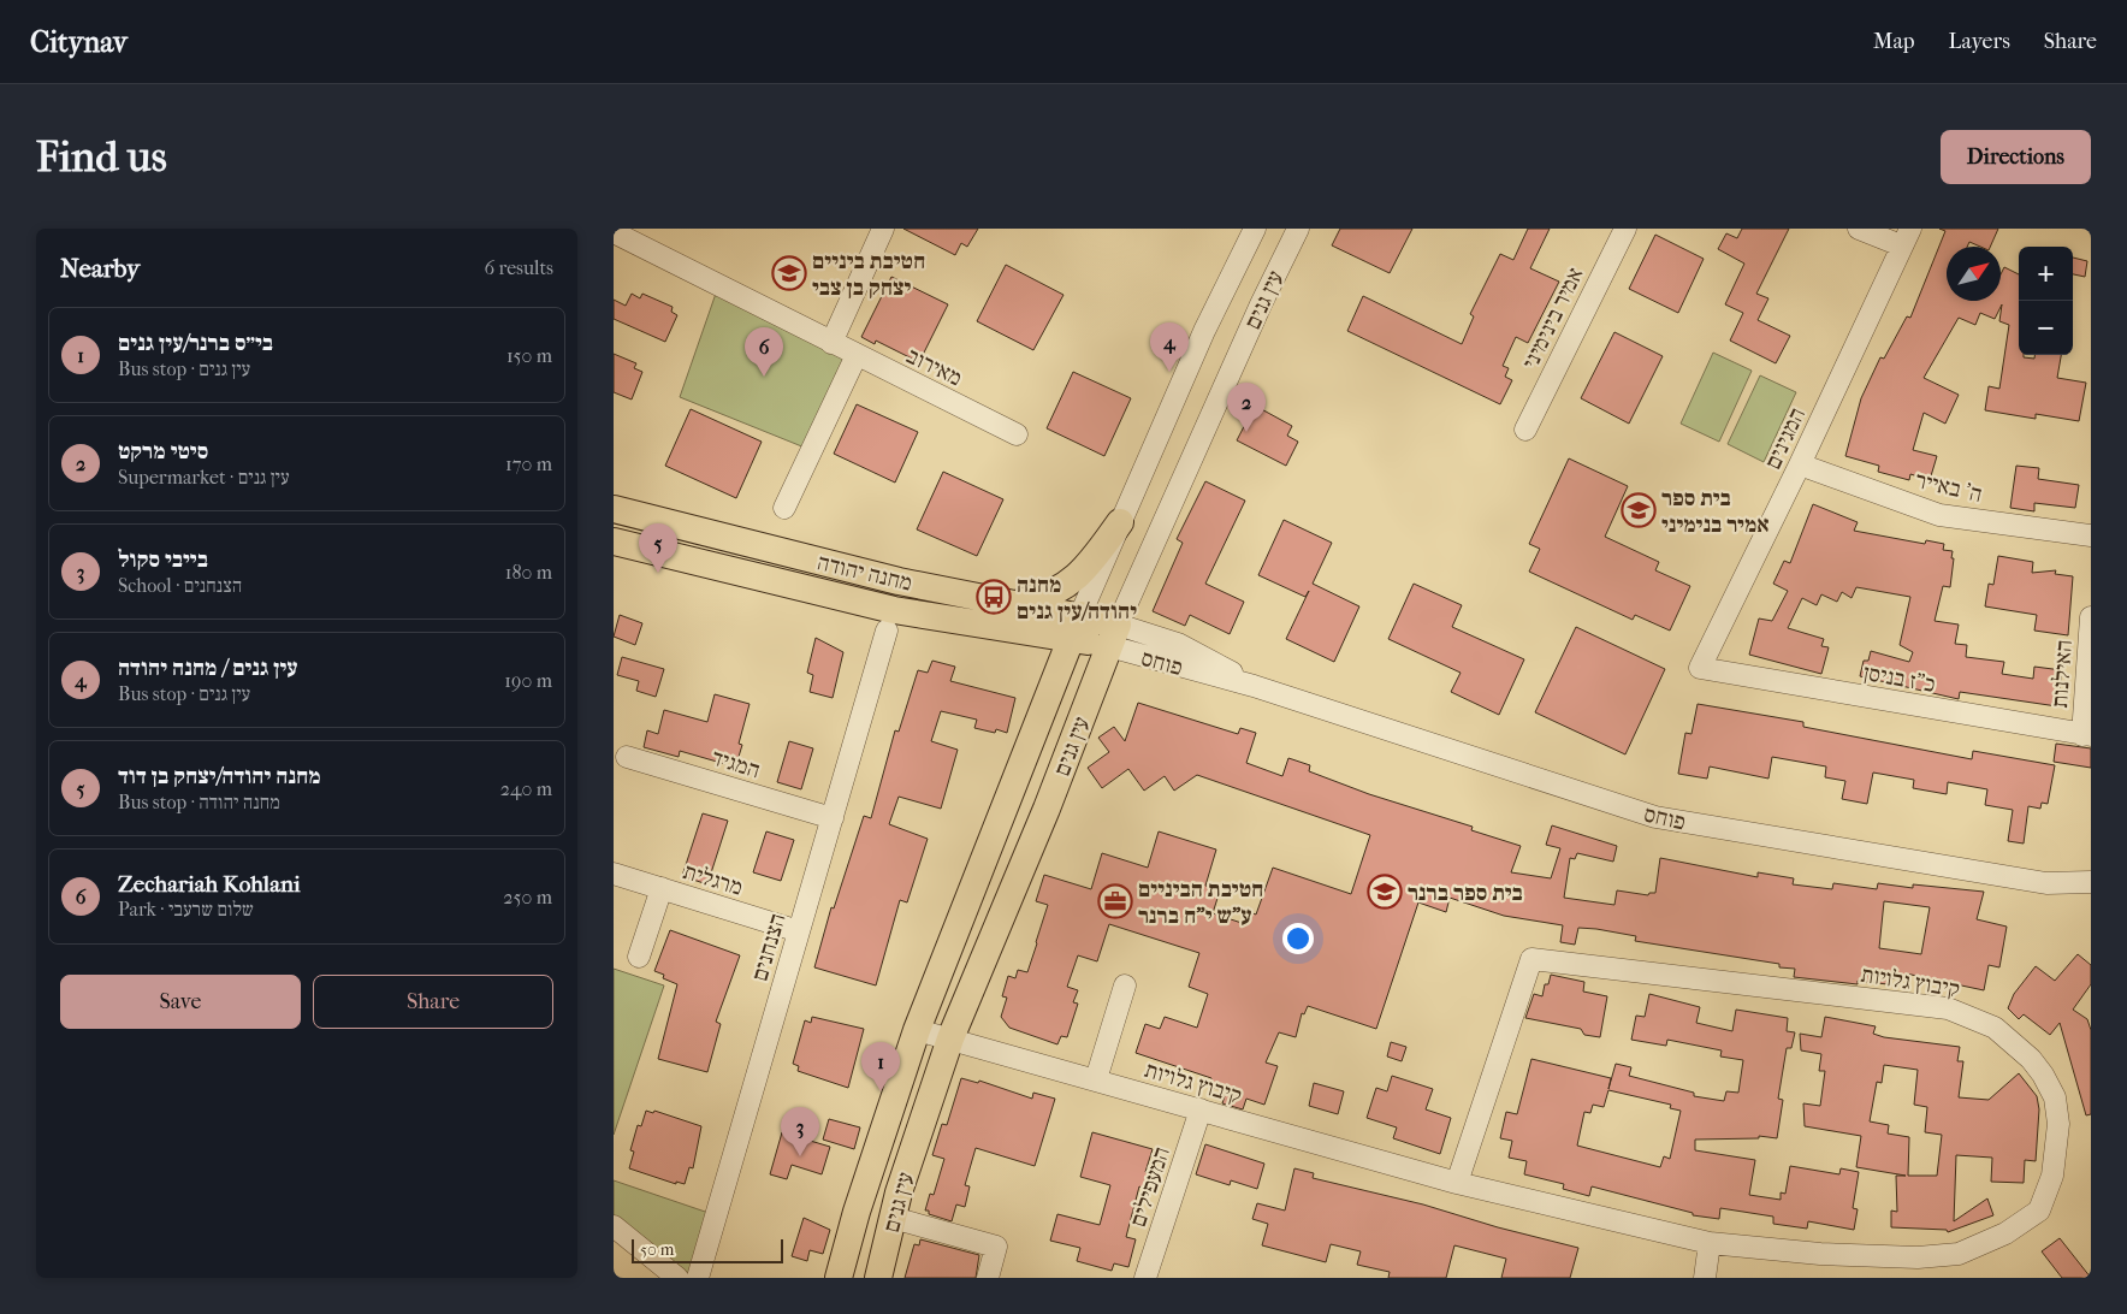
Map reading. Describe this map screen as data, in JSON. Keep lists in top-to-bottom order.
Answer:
{
  "streets": {
    "main road": ["עין גנים", "מחנה יהודה", "פוחס"],
    "street": [
      "אמיר בינימיני",
      "מאירוב",
      "המגינים",
      "ה' באייר",
      "האילנות",
      "כ\"ז בניסן",
      "המגיד",
      "מרגלית",
      "הצנחנים",
      "קיבוץ גלויות",
      "המעפילים"
    ]
  },
  "crossings": [
    ["עין גנים", "מחנה יהודה"],
    ["עין גנים", "פוחס"],
    ["עין גנים", "קיבוץ גלויות"],
    ["המגינים", "ה' באייר"],
    ["המגינים", "כ\"ז בניסן"],
    ["מחנה יהודה", "פוחס"],
    ["האילנות", "כ\"ז בניסן"],
    ["המגיד", "הצנחנים"],
    ["מרגלית", "הצנחנים"],
    ["קיבוץ גלויות", "המעפילים"]
  ],
  "places": {
    "school or university": ["חטיבת ביניים יצחק בן צבי", "בית ספר אמיר בנימיני", "בית ספר ברנר"],
    "bus stop": ["מחנה יהודה/עין גנים"],
    "office": ["חטיבת הביניים ע\"ש י\"ח ברנר"]
  },
  "scale_bar": "50 m",
  "north": "top right",
  "page": {
    "header": "Citynav",
    "nav": ["Map", "Layers", "Share"],
    "buttons": [
      "Directions",
      ["Save", "Share"]
    ],
    "title": "Find us",
    "heading": ["Nearby", "6 results"],
    "map_buttons": ["+", "−"],
    "list": [
      {
        "mark": "1",
        "name": "בי״ס ברנר/עין גנים",
        "note": "Bus stop · עין גנים",
        "value": "150 m"
      },
      {
        "mark": "2",
        "name": "סיטי מרקט",
        "note": "Supermarket · עין גנים",
        "value": "170 m"
      },
      {
        "mark": "3",
        "name": "בייבי סקול",
        "note": "School · הצנחנים",
        "value": "180 m"
      },
      {
        "mark": "4",
        "name": "עין גנים / מחנה יהודה",
        "note": "Bus stop · עין גנים",
        "value": "190 m"
      },
      {
        "mark": "5",
        "name": "מחנה יהודה/יצחק בן דוד",
        "note": "Bus stop · מחנה יהודה",
        "value": "240 m"
      },
      {
        "mark": "6",
        "name": "Zechariah Kohlani",
        "note": "Park · שלום שרעבי",
        "value": "250 m"
      }
    ],
    "pins": [
      "4",
      "6",
      "2",
      "5",
      "1",
      "3"
    ],
    "scale": "50 m"
  }
}
